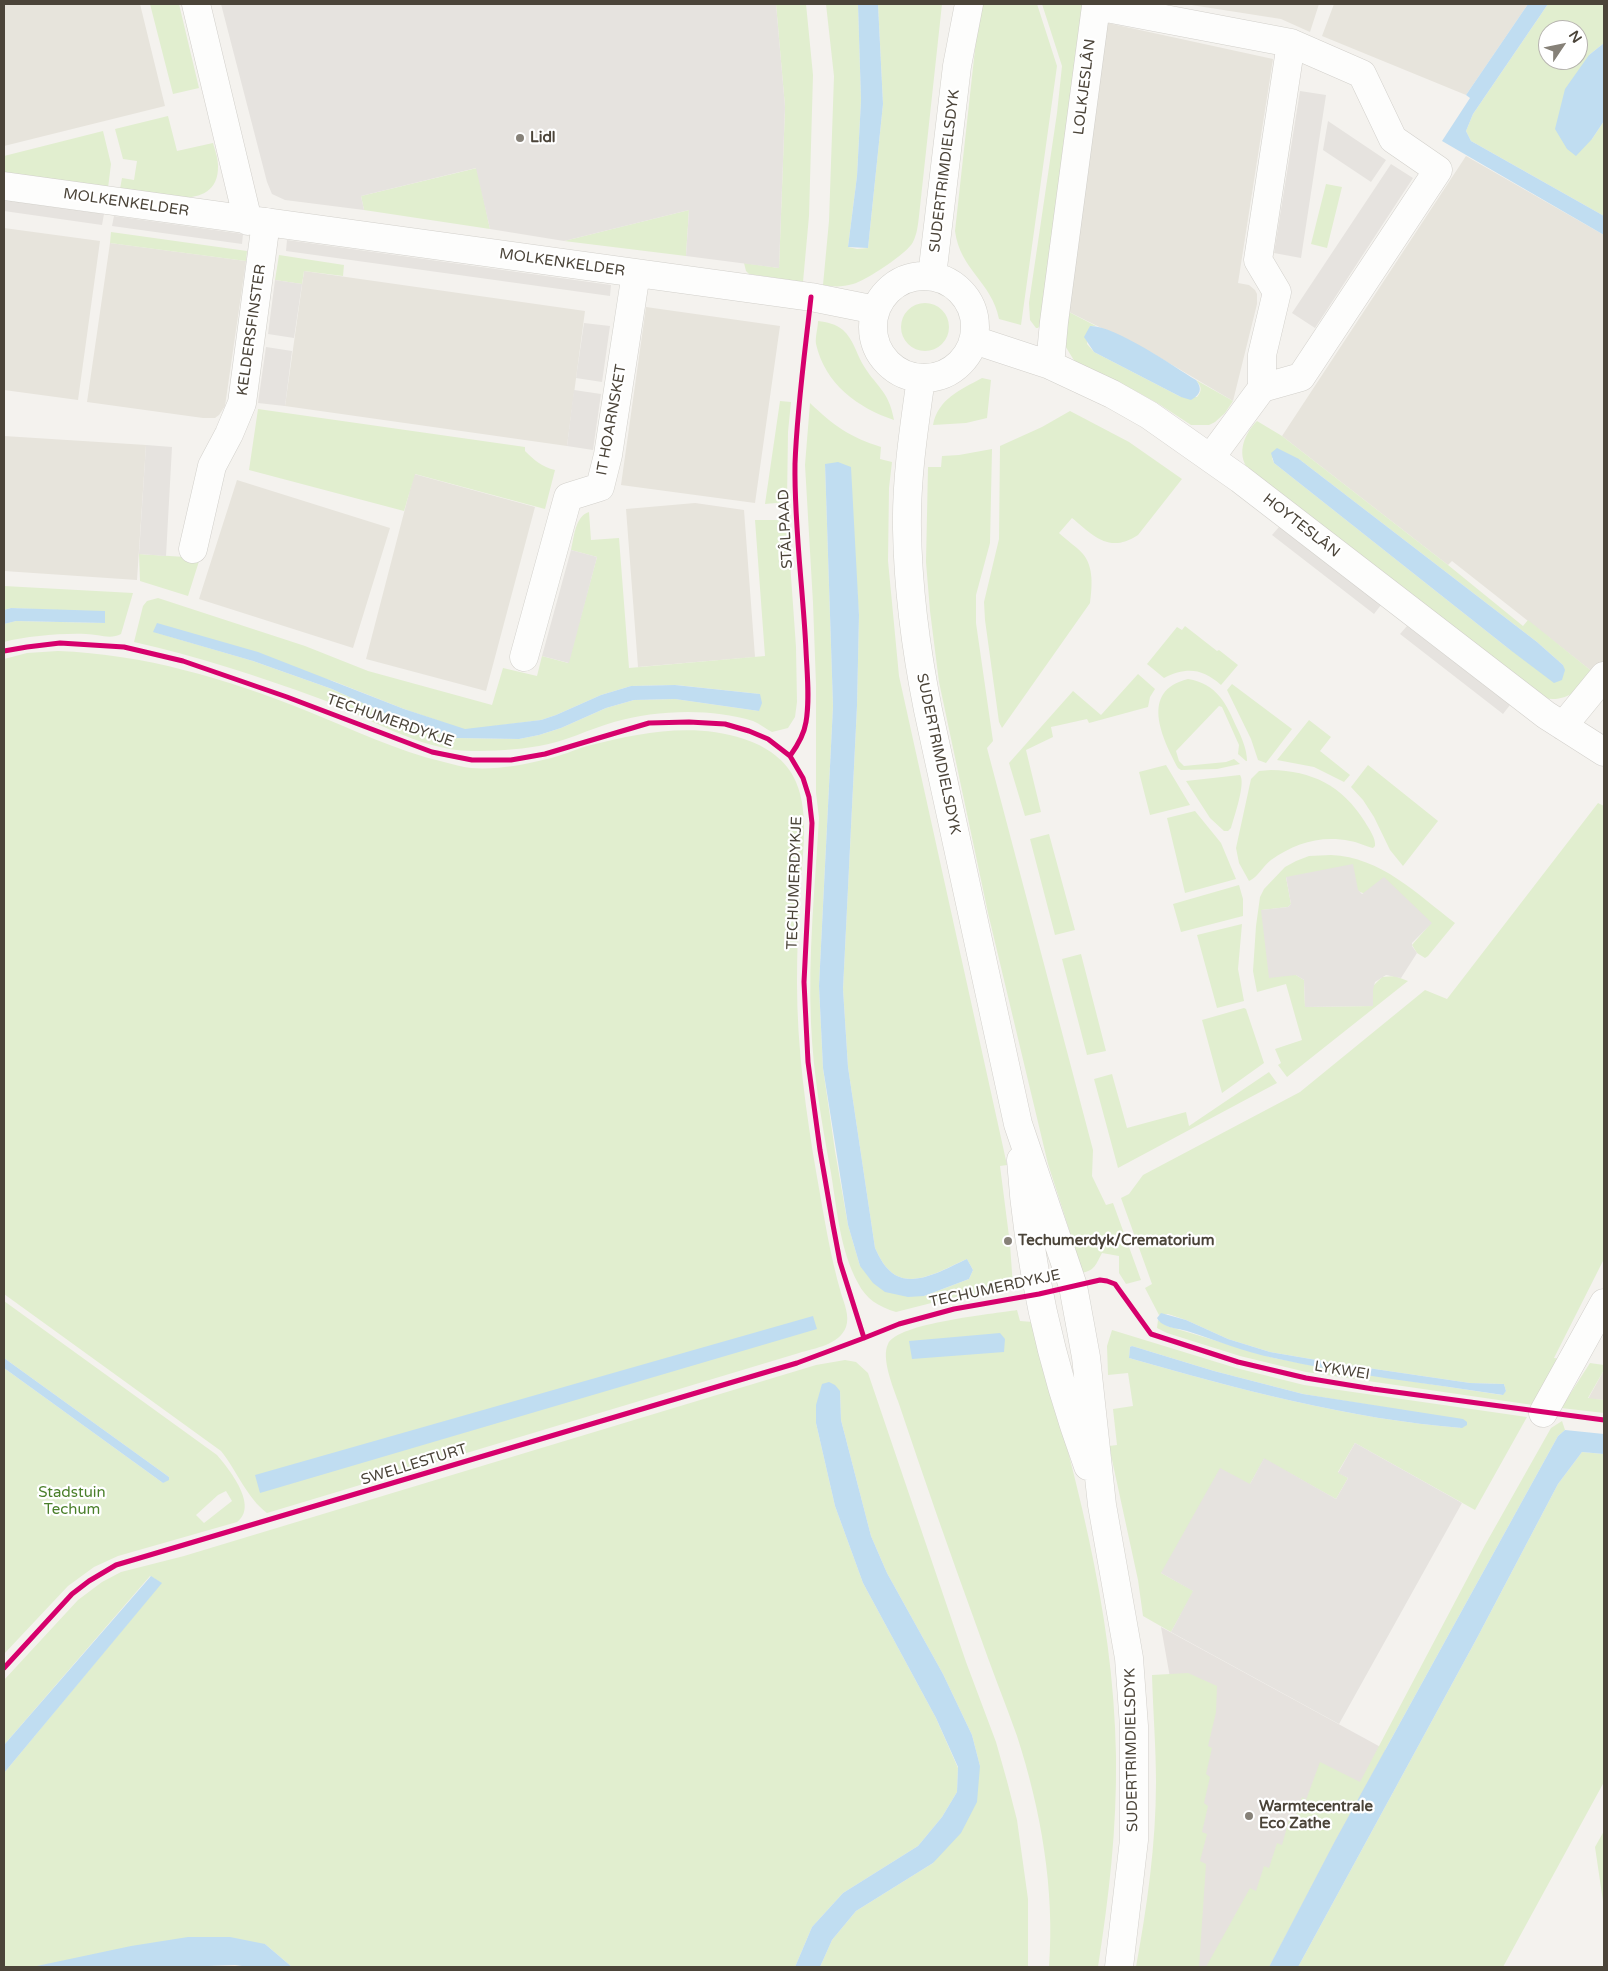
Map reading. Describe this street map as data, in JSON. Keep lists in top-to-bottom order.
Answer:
{
  "streets": {
    "street": [
      "LOLKJESLÂN",
      "SUDERTRIMDIELSDYK",
      "MOLKENKELDER",
      "KELDERSFINSTER",
      "IT HOARNSKET",
      "HOYTESLÂN"
    ],
    "cycle path": ["STÂLPAAD", "TECHUMERDYKJE", "SWELLESTURT"]
  },
  "crossings": [
    ["LOLKJESLÂN", "HOYTESLÂN"],
    ["SUDERTRIMDIELSDYK", "MOLKENKELDER"],
    ["SUDERTRIMDIELSDYK", "HOYTESLÂN"],
    ["MOLKENKELDER", "KELDERSFINSTER"],
    ["MOLKENKELDER", "IT HOARNSKET"],
    ["MOLKENKELDER", "HOYTESLÂN"]
  ],
  "parks": ["Stadstuin Techum"],
  "places": ["Lidl", "Techumerdyk/Crematorium", "Warmtecentrale Eco Zathe"],
  "north": "top right"
}
